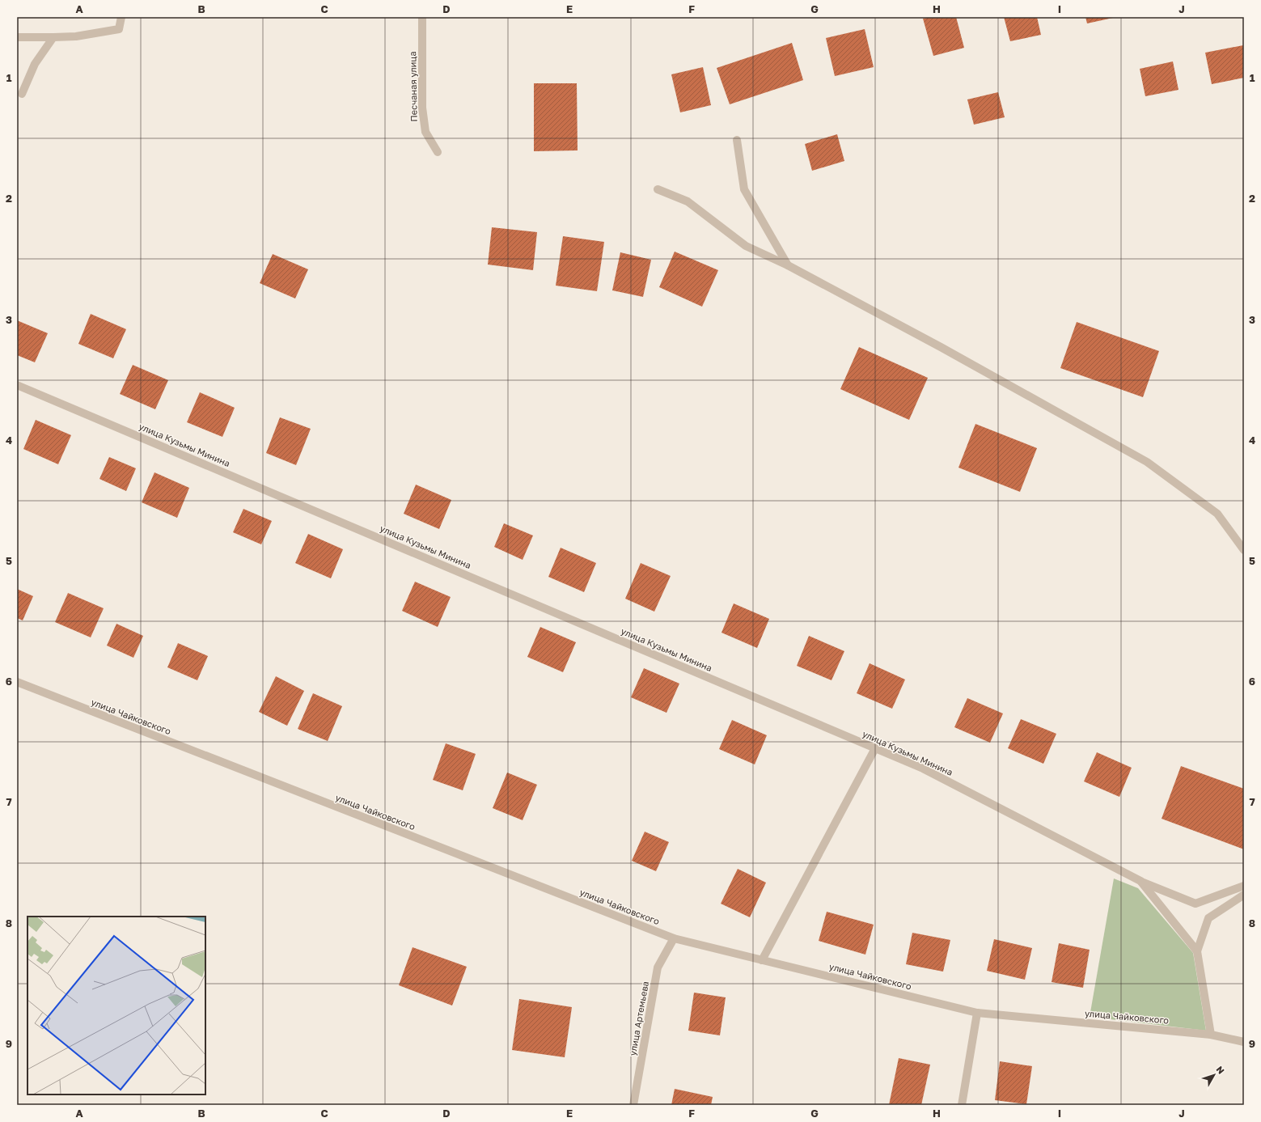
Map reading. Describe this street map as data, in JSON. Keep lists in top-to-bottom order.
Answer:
{
  "streets": {
    "street": [
      "Песчаная улица",
      "улица Кузьмы Минина",
      "улица Чайковского",
      "улица Артемьева"
    ]
  },
  "crossings": [
    ["улица Кузьмы Минина", "улица Чайковского"],
    ["улица Чайковского", "улица Артемьева"]
  ],
  "north": "top right",
  "grid": {
    "columns": [
      "A",
      "B",
      "C",
      "D",
      "E",
      "F",
      "G",
      "H",
      "I",
      "J"
    ],
    "rows": [
      "1",
      "2",
      "3",
      "4",
      "5",
      "6",
      "7",
      "8",
      "9"
    ]
  }
}
